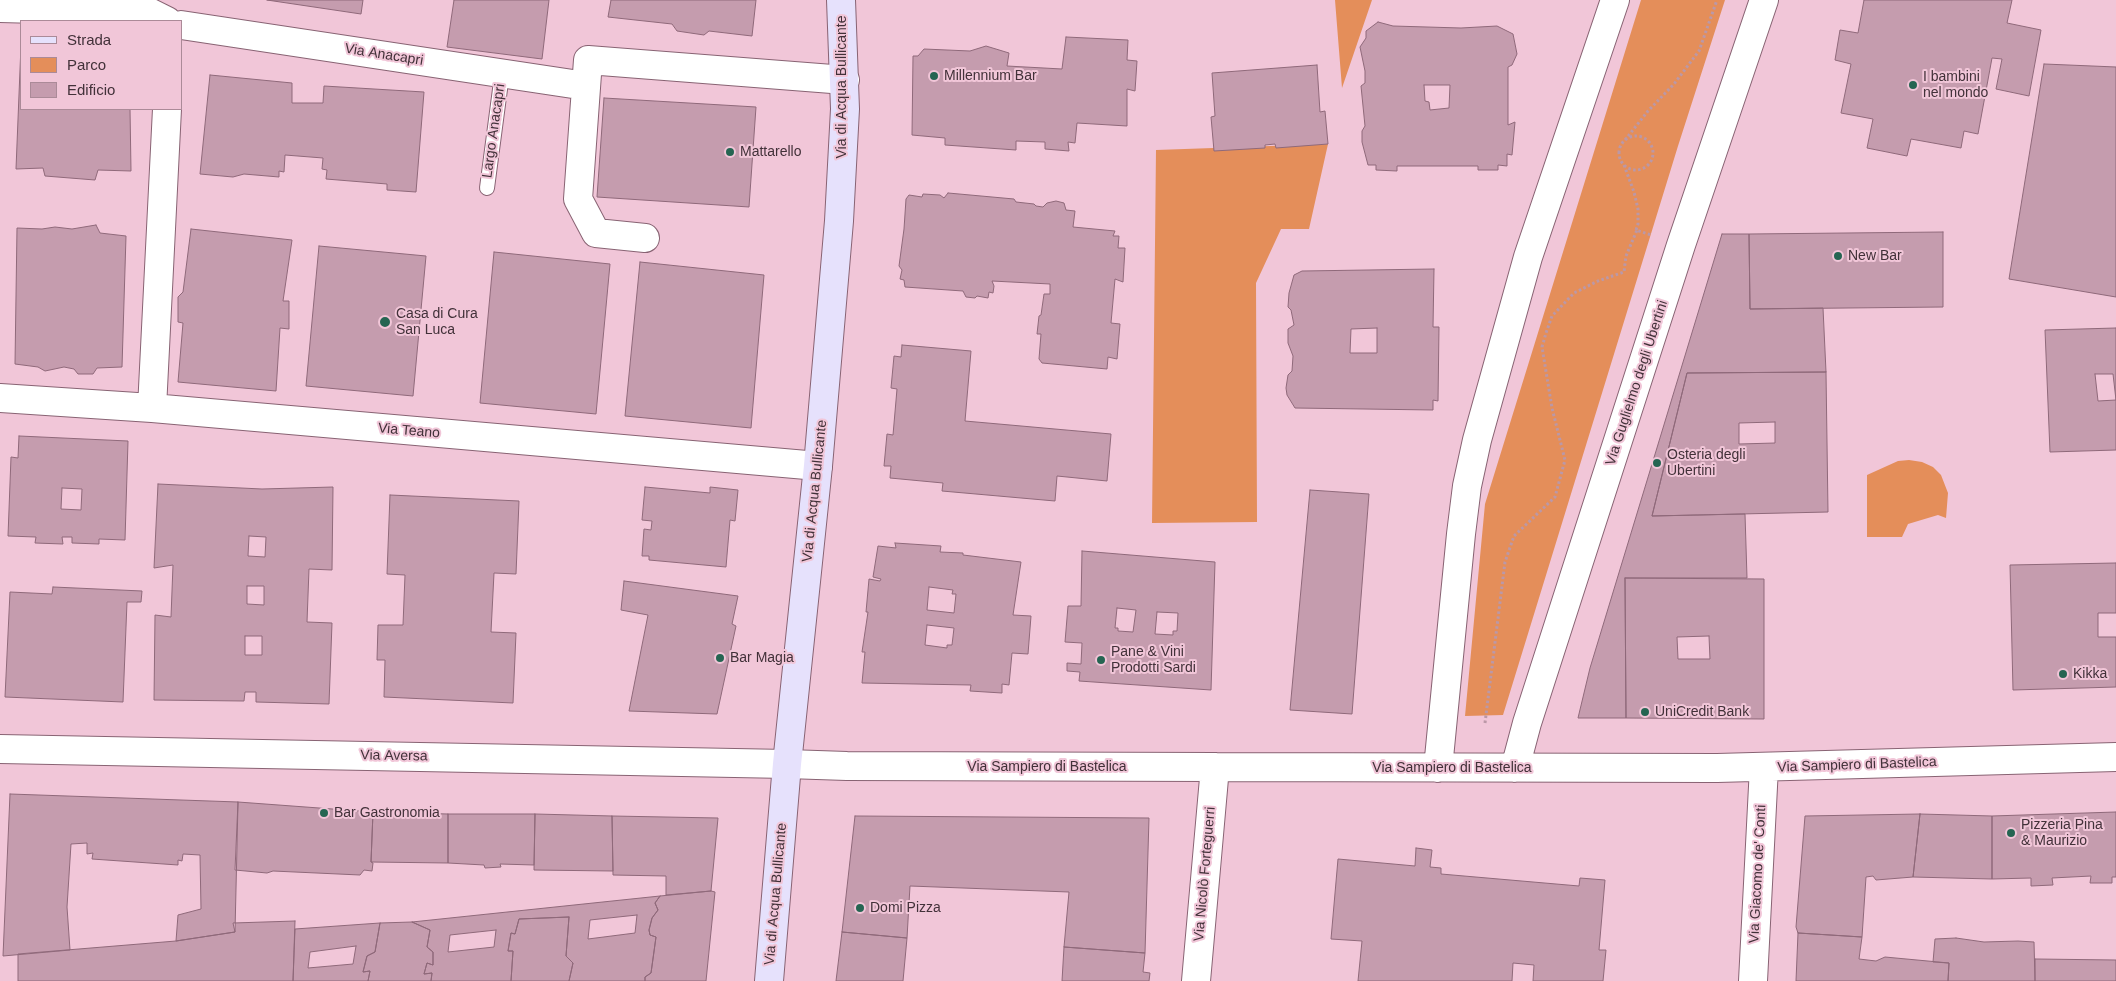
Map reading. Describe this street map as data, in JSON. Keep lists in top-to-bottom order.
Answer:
{
  "streets": {
    "main road": ["Via di Acqua Bullicante"],
    "street": [
      "Via Anacapri",
      "Via Guglielmo degli Ubertini",
      "Via Teano",
      "Via Aversa",
      "Via Sampiero di Bastelica",
      "Via Nicolò Forteguerri",
      "Via Giacomo de' Conti"
    ],
    "lane": ["Largo Anacapri"]
  },
  "crossings": [
    ["Via Anacapri", "Largo Anacapri"],
    ["Via di Acqua Bullicante", "Via Teano"],
    ["Via di Acqua Bullicante", "Via Aversa"],
    ["Via di Acqua Bullicante", "Via Sampiero di Bastelica"],
    ["Via Guglielmo degli Ubertini", "Via Sampiero di Bastelica"],
    ["Via Aversa", "Via Sampiero di Bastelica"],
    ["Via Sampiero di Bastelica", "Via Nicolò Forteguerri"],
    ["Via Sampiero di Bastelica", "Via Giacomo de' Conti"]
  ],
  "places": [
    "Millennium Bar",
    "I bambini nel mondo",
    "Mattarello",
    "New Bar",
    "Casa di Cura San Luca",
    "Osteria degli Ubertini",
    "Bar Magia",
    "Pane & Vini Prodotti Sardi",
    "Kikka",
    "UniCredit Bank",
    "Bar Gastronomia",
    "Pizzeria Pina & Maurizio",
    "Domi Pizza"
  ],
  "legend": ["Strada", "Parco", "Edificio"]
}
